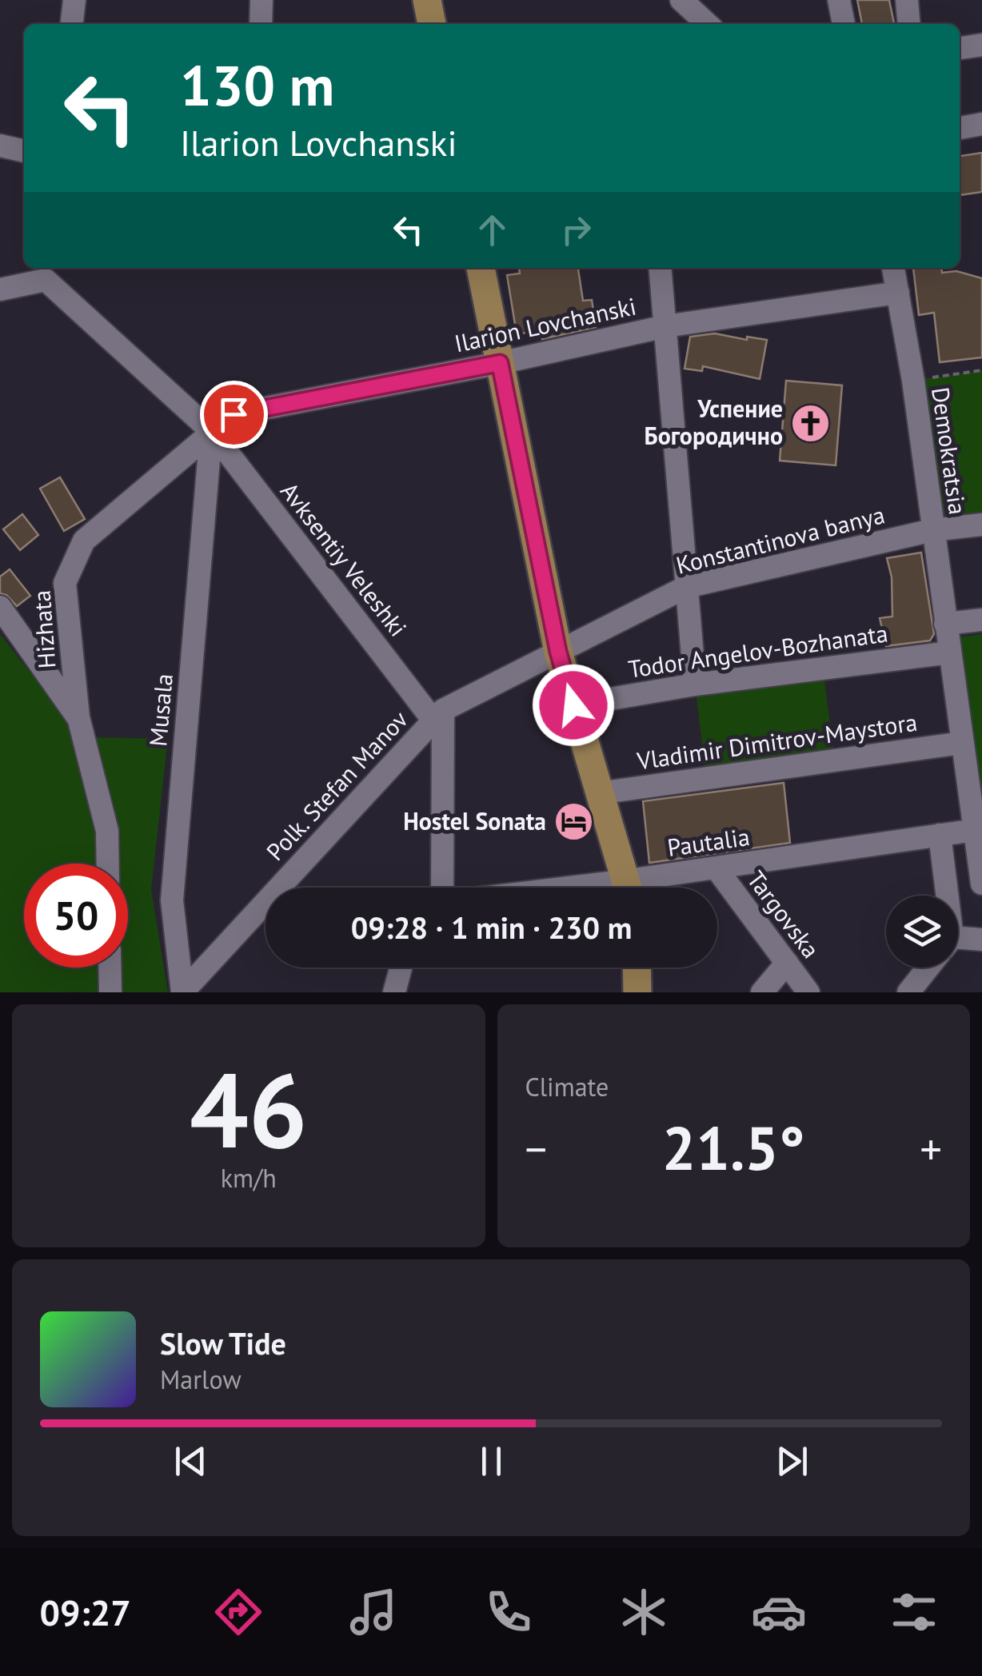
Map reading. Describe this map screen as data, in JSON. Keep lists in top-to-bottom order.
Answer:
{
  "streets": {
    "street": [
      "Ilarion Lovchanski",
      "Demokratsia",
      "Konstantinova banya",
      "Avksentiy Veleshki",
      "Hizhata",
      "Todor Angelov-Bozhanata",
      "Musala",
      "Vladimir Dimitrov-Maystora",
      "Polk. Stefan Manov",
      "Pautalia",
      "Targovska"
    ]
  },
  "crossings": [
    ["Ilarion Lovchanski", "Demokratsia"],
    ["Ilarion Lovchanski", "Avksentiy Veleshki"],
    ["Ilarion Lovchanski", "Hizhata"],
    ["Ilarion Lovchanski", "Musala"],
    ["Demokratsia", "Konstantinova banya"],
    ["Demokratsia", "Todor Angelov-Bozhanata"],
    ["Demokratsia", "Vladimir Dimitrov-Maystora"],
    ["Demokratsia", "Pautalia"],
    ["Konstantinova banya", "Polk. Stefan Manov"],
    ["Avksentiy Veleshki", "Hizhata"],
    ["Avksentiy Veleshki", "Musala"],
    ["Avksentiy Veleshki", "Polk. Stefan Manov"],
    ["Hizhata", "Musala"],
    ["Musala", "Polk. Stefan Manov"],
    ["Pautalia", "Targovska"]
  ],
  "places": {
    "church": ["Успение Богородично"],
    "hotel": ["Hostel Sonata"]
  },
  "page": {
    "turn": ["130 m", "Ilarion Lovchanski"],
    "limit": "50",
    "trip": "09:28 · 1 min · 230 m",
    "tile": [
      ["46", "km/h"],
      "Climate"
    ],
    "heat": ["−", "21.5°", "+"],
    "song": ["Slow Tide", "Marlow"],
    "tabs": "09:27"
  }
}
